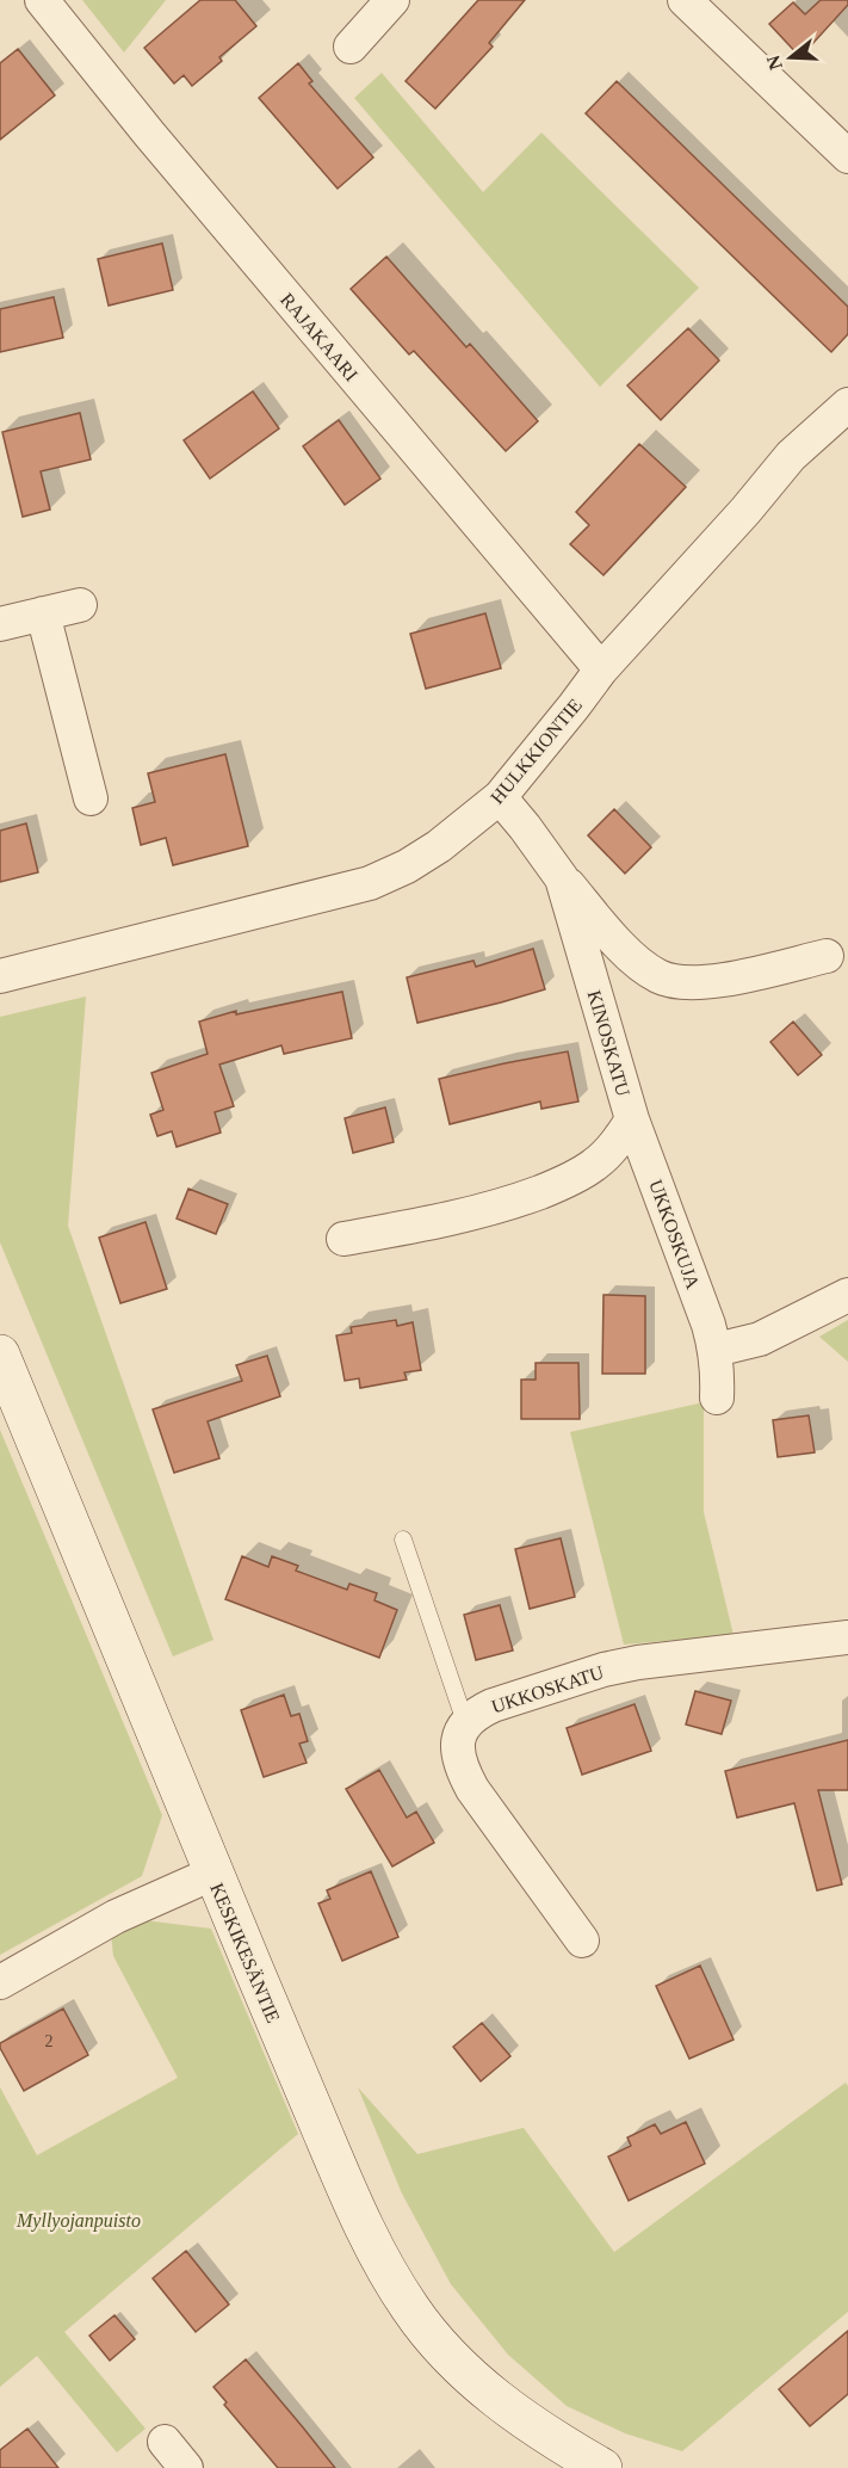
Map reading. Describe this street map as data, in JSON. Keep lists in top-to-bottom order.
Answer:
{
  "streets": {
    "street": [
      "RAJAKAARI",
      "HULKKIONTIE",
      "KINOSKATU",
      "UKKOSKUJA",
      "UKKOSKATU",
      "KESKIKESÄNTIE"
    ]
  },
  "crossings": [
    ["RAJAKAARI", "HULKKIONTIE"],
    ["HULKKIONTIE", "KINOSKATU"],
    ["KINOSKATU", "UKKOSKUJA"]
  ],
  "parks": ["Myllyojanpuisto"],
  "house_numbers": ["2"],
  "north": "left"
}
